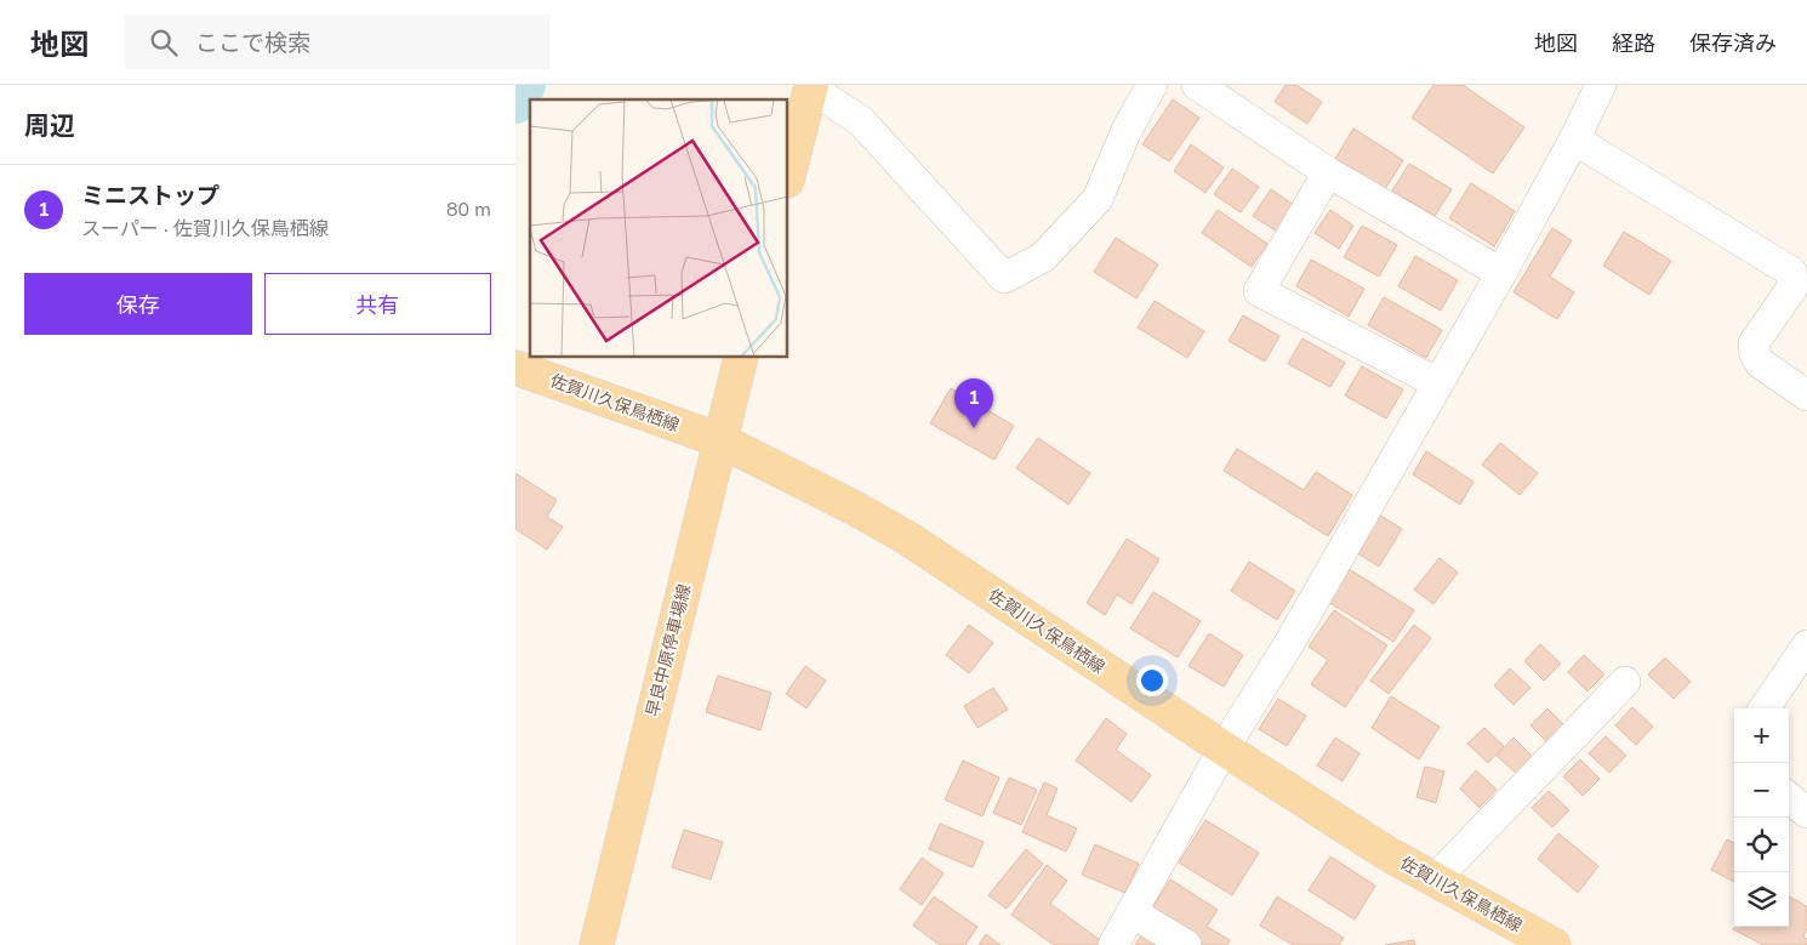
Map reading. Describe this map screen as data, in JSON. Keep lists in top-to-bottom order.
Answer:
{
  "streets": {
    "main road": ["佐賀川久保鳥栖線", "早良中原停車場線"]
  },
  "crossings": [
    ["佐賀川久保鳥栖線", "早良中原停車場線"]
  ],
  "page": {
    "header": "地図",
    "search": "ここで検索",
    "nav": ["地図", "経路", "保存済み"],
    "heading": "周辺",
    "list": [
      {
        "mark": "1",
        "name": "ミニストップ",
        "note": "スーパー · 佐賀川久保鳥栖線",
        "value": "80 m"
      }
    ],
    "buttons": ["保存", "共有"],
    "pins": "1",
    "map_buttons": ["+", "−"]
  }
}
